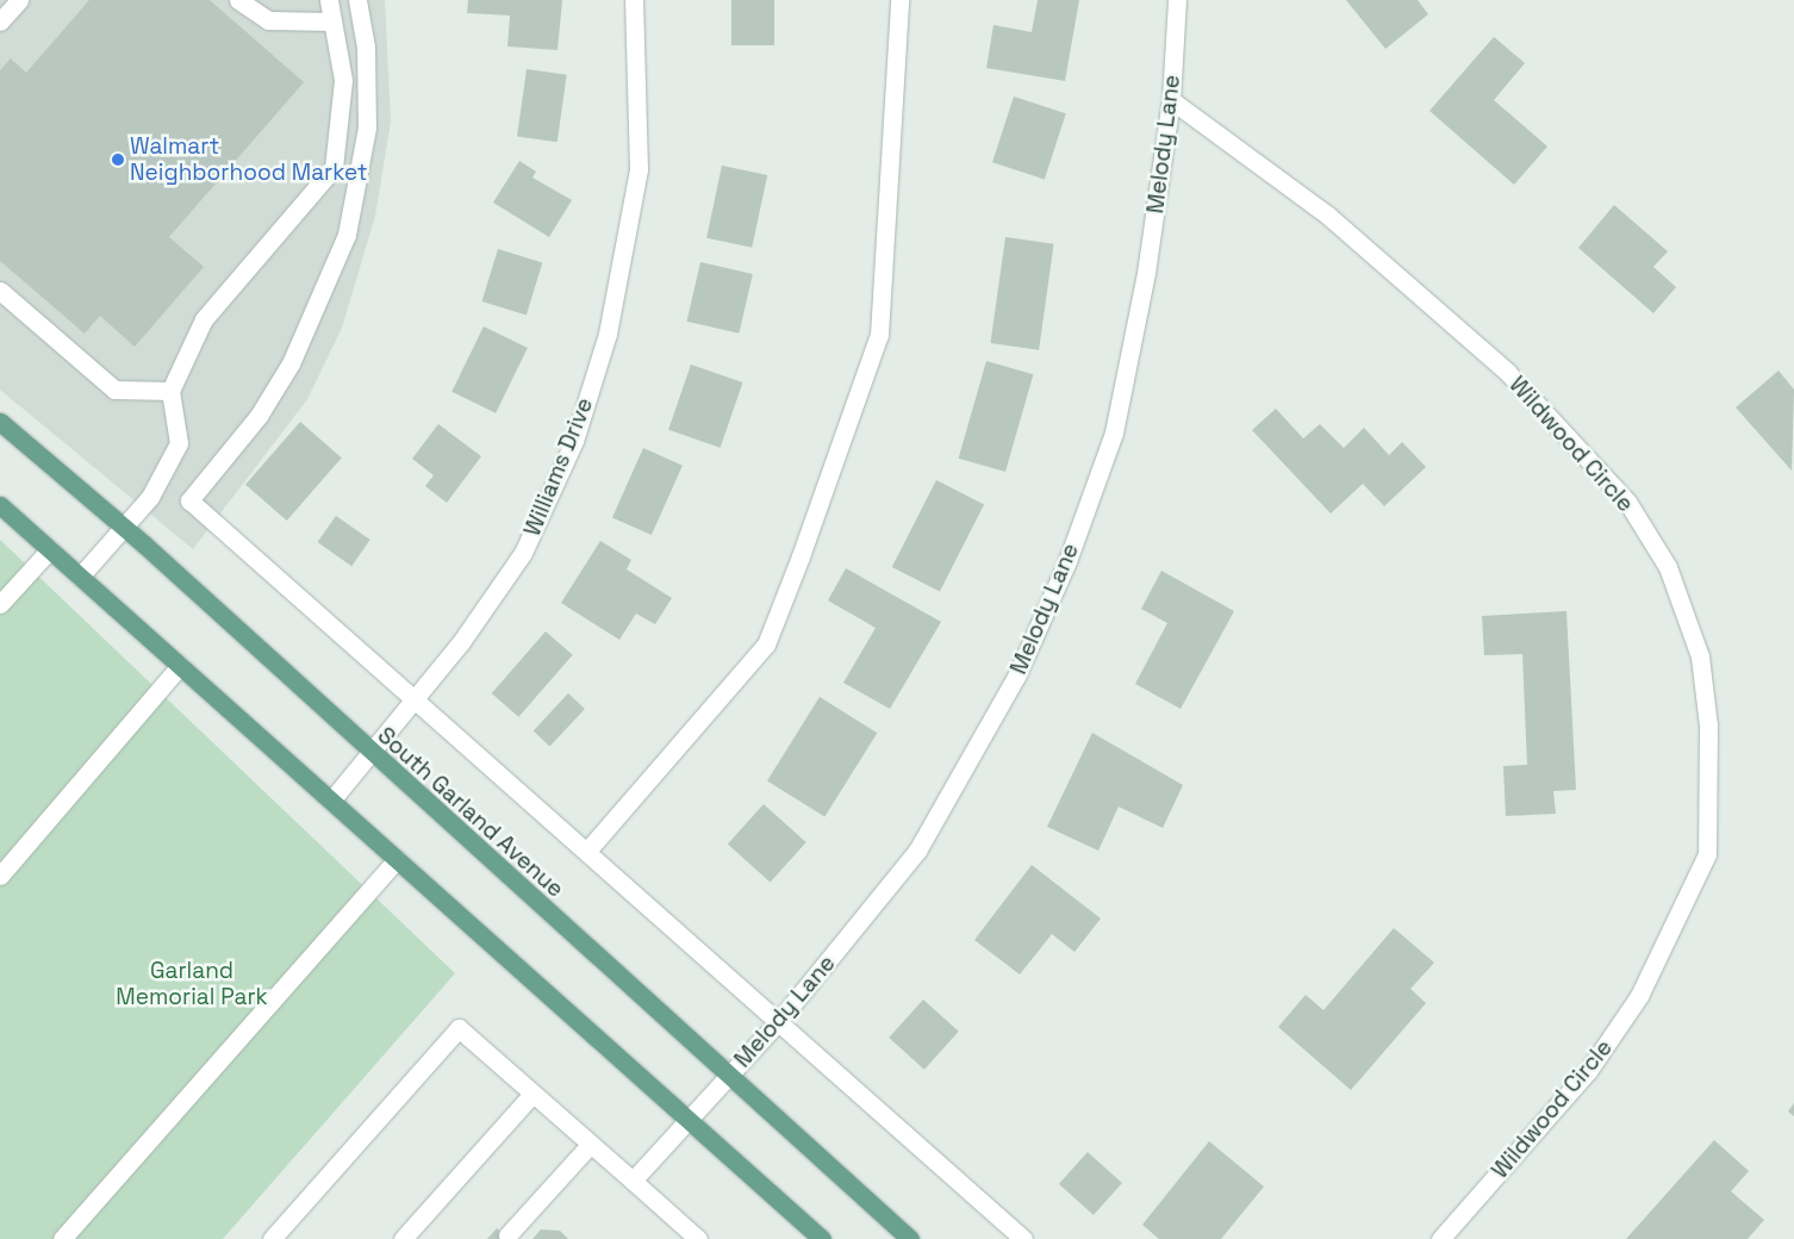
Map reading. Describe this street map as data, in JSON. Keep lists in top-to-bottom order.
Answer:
{
  "streets": {
    "main road": ["South Garland Avenue"],
    "street": ["Melody Lane", "Wildwood Circle", "Williams Drive"]
  },
  "crossings": [
    ["Melody Lane", "Wildwood Circle"],
    ["Melody Lane", "South Garland Avenue"],
    ["Williams Drive", "South Garland Avenue"]
  ],
  "parks": ["Garland Memorial Park"],
  "places": ["Walmart Neighborhood Market"]
}
